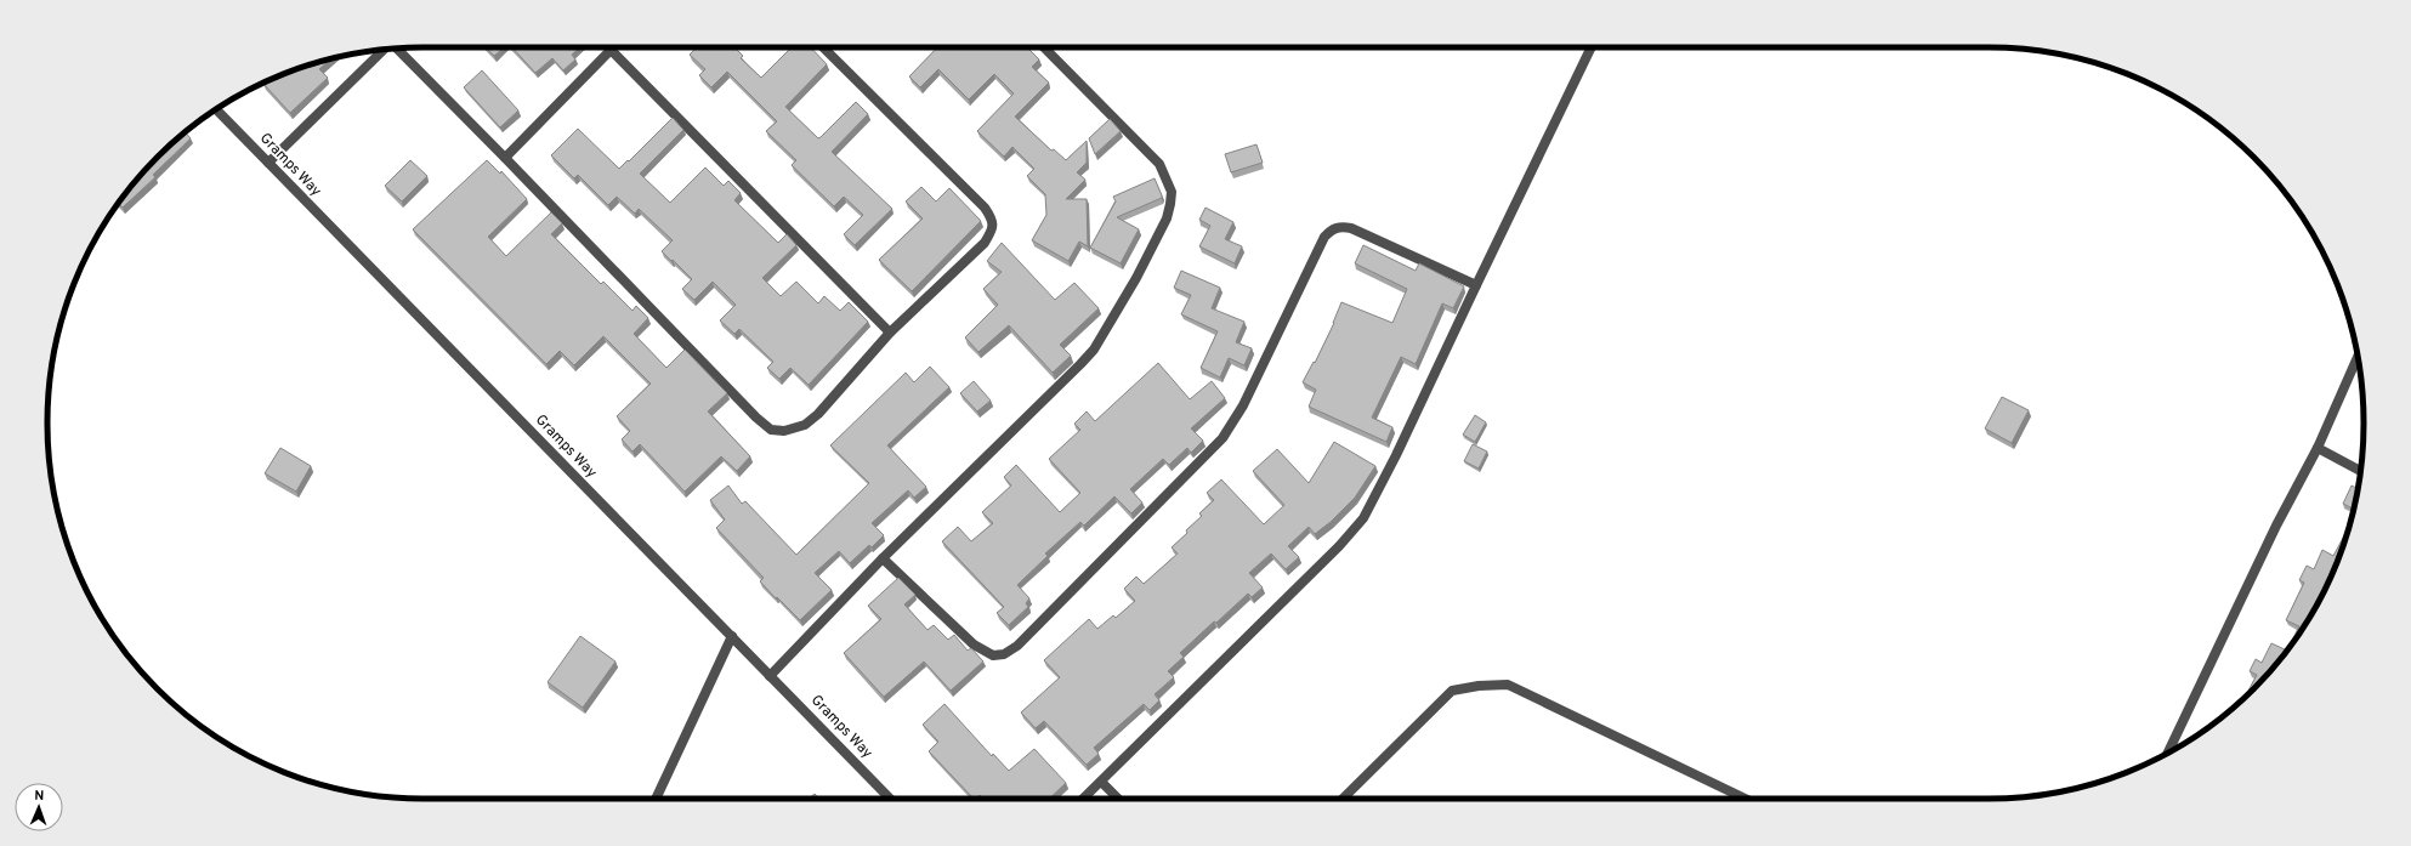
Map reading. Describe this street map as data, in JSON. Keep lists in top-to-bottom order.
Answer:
{
  "streets": {
    "street": ["Gramps Way"]
  },
  "north": "top"
}
